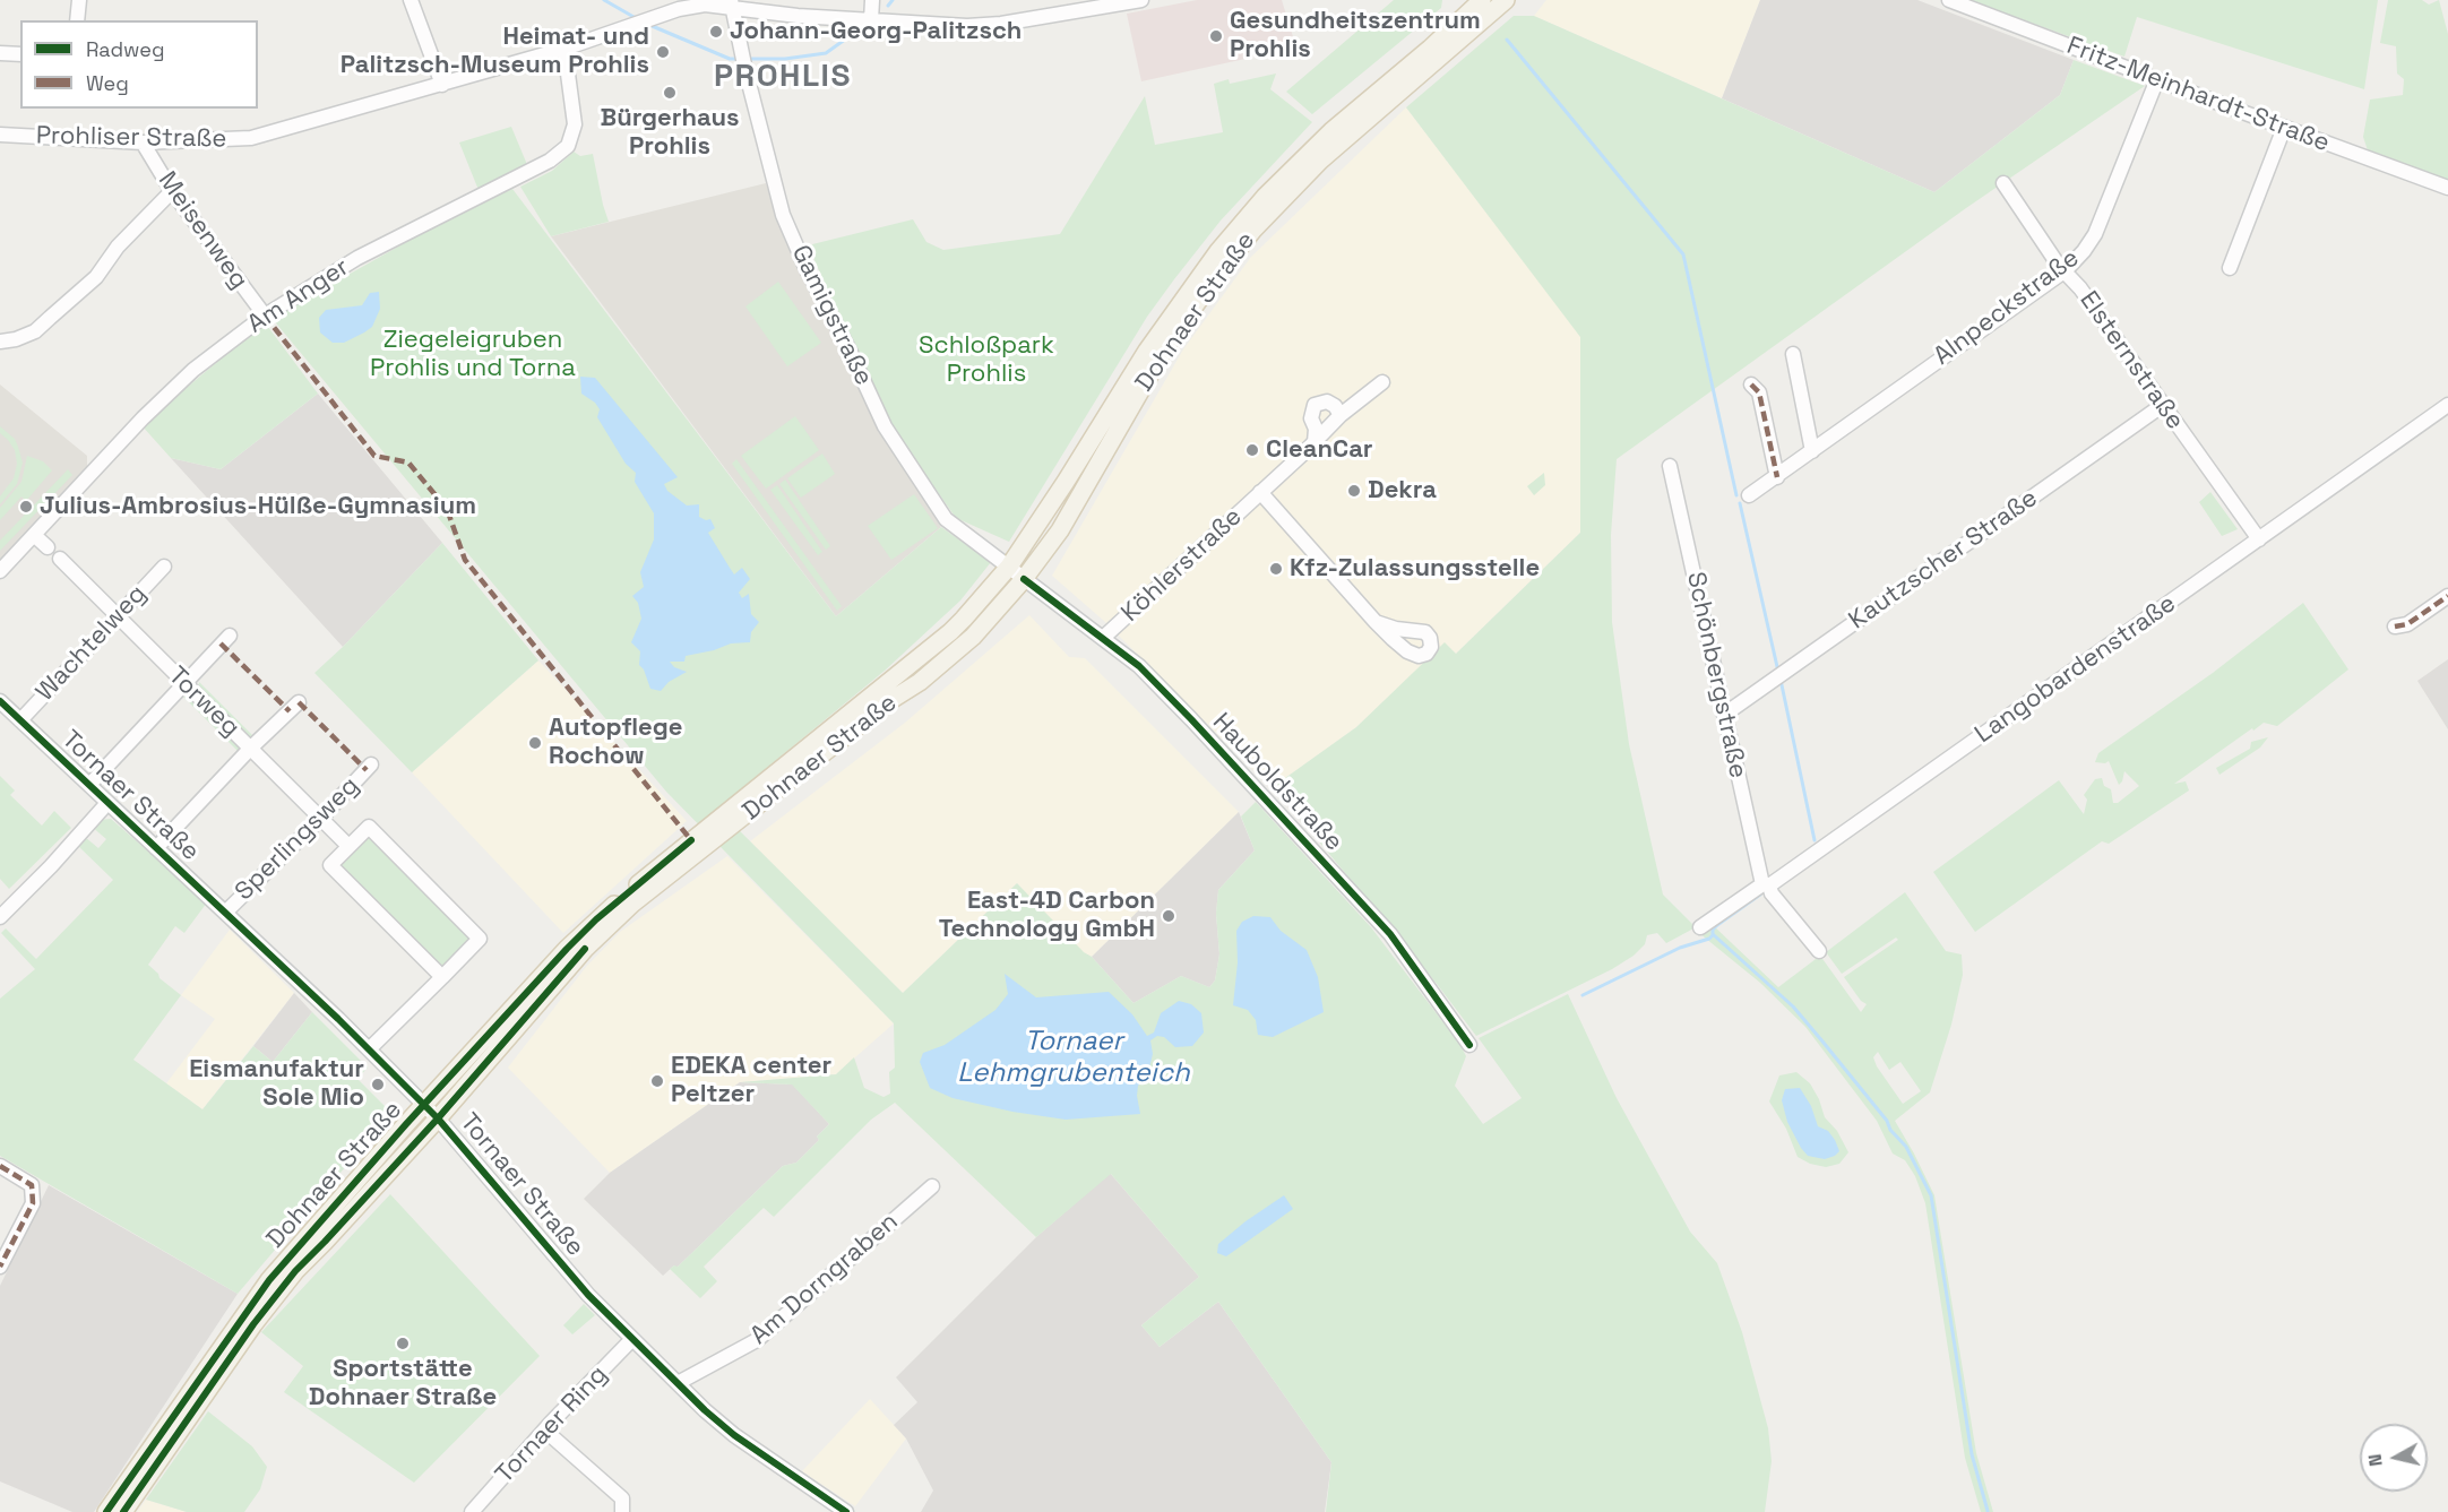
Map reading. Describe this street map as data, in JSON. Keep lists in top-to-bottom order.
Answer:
{
  "streets": {
    "main road": ["Dohnaer Straße"],
    "street": [
      "Fritz-Meinhardt-Straße",
      "Prohliser Straße",
      "Meisenweg",
      "Am Anger",
      "Alnpeckstraße",
      "Gamigstraße",
      "Elsternstraße",
      "Kautzscher Straße",
      "Köhlerstraße",
      "Wachtelweg",
      "Langobardenstraße",
      "Schönbergstraße",
      "Torweg",
      "Hauboldstraße",
      "Tornaer Straße",
      "Sperlingsweg",
      "Am Dorngraben",
      "Tornaer Ring"
    ]
  },
  "crossings": [
    ["Fritz-Meinhardt-Straße", "Alnpeckstraße"],
    ["Prohliser Straße", "Meisenweg"],
    ["Prohliser Straße", "Am Anger"],
    ["Prohliser Straße", "Gamigstraße"],
    ["Meisenweg", "Am Anger"],
    ["Alnpeckstraße", "Elsternstraße"],
    ["Dohnaer Straße", "Gamigstraße"],
    ["Dohnaer Straße", "Hauboldstraße"],
    ["Dohnaer Straße", "Tornaer Straße"],
    ["Gamigstraße", "Hauboldstraße"],
    ["Elsternstraße", "Kautzscher Straße"],
    ["Elsternstraße", "Langobardenstraße"],
    ["Kautzscher Straße", "Schönbergstraße"],
    ["Köhlerstraße", "Hauboldstraße"],
    ["Wachtelweg", "Torweg"],
    ["Wachtelweg", "Tornaer Straße"],
    ["Langobardenstraße", "Schönbergstraße"],
    ["Torweg", "Sperlingsweg"],
    ["Tornaer Straße", "Sperlingsweg"],
    ["Tornaer Straße", "Am Dorngraben"],
    ["Tornaer Straße", "Tornaer Ring"]
  ],
  "districts": ["PROHLIS"],
  "water": ["Tornaer Lehmgrubenteich"],
  "parks": ["Ziegeleigruben Prohlis und Torna", "Schloßpark Prohlis"],
  "places": [
    "Johann-Georg-Palitzsch",
    "Gesundheitszentrum Prohlis",
    "Heimat- und Palitzsch-Museum Prohlis",
    "Bürgerhaus Prohlis",
    "CleanCar",
    "Dekra",
    "Julius-Ambrosius-Hülße-Gymnasium",
    "Kfz-Zulassungsstelle",
    "Autopflege Rochow",
    "East-4D Carbon Technology GmbH",
    "EDEKA center Peltzer",
    "Eismanufaktur Sole Mio",
    "Sportstätte Dohnaer Straße"
  ],
  "legend": ["Radweg", "Weg"],
  "north": "left"
}
